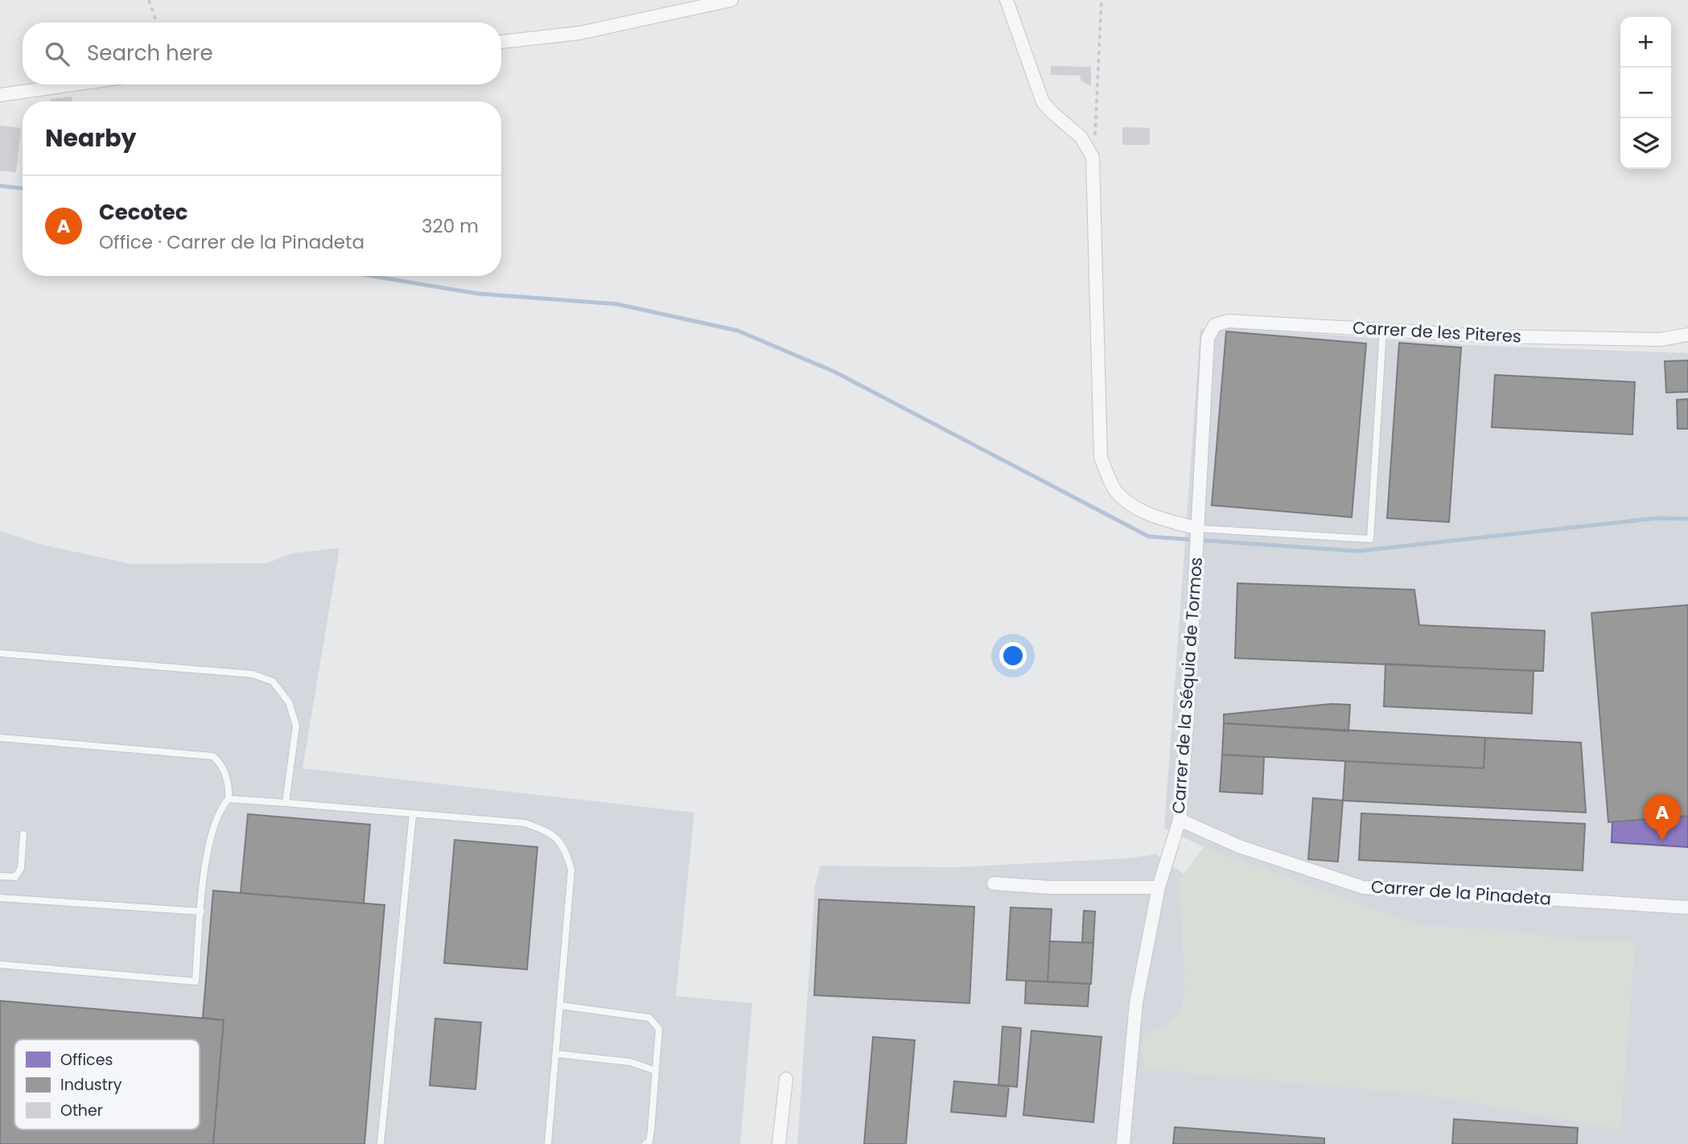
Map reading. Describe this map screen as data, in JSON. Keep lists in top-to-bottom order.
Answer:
{
  "streets": {
    "street": ["Carrer de les Piteres", "Carrer de la Séquia de Tormos", "Carrer de la Pinadeta"]
  },
  "crossings": [
    ["Carrer de les Piteres", "Carrer de la Séquia de Tormos"],
    ["Carrer de la Séquia de Tormos", "Carrer de la Pinadeta"]
  ],
  "legend": ["Offices", "Industry", "Other"],
  "page": {
    "map_buttons": ["+", "−"],
    "search": "Search here",
    "heading": "Nearby",
    "list": [
      {
        "mark": "A",
        "name": "Cecotec",
        "note": "Office · Carrer de la Pinadeta",
        "value": "320 m"
      }
    ],
    "pins": "A"
  }
}
